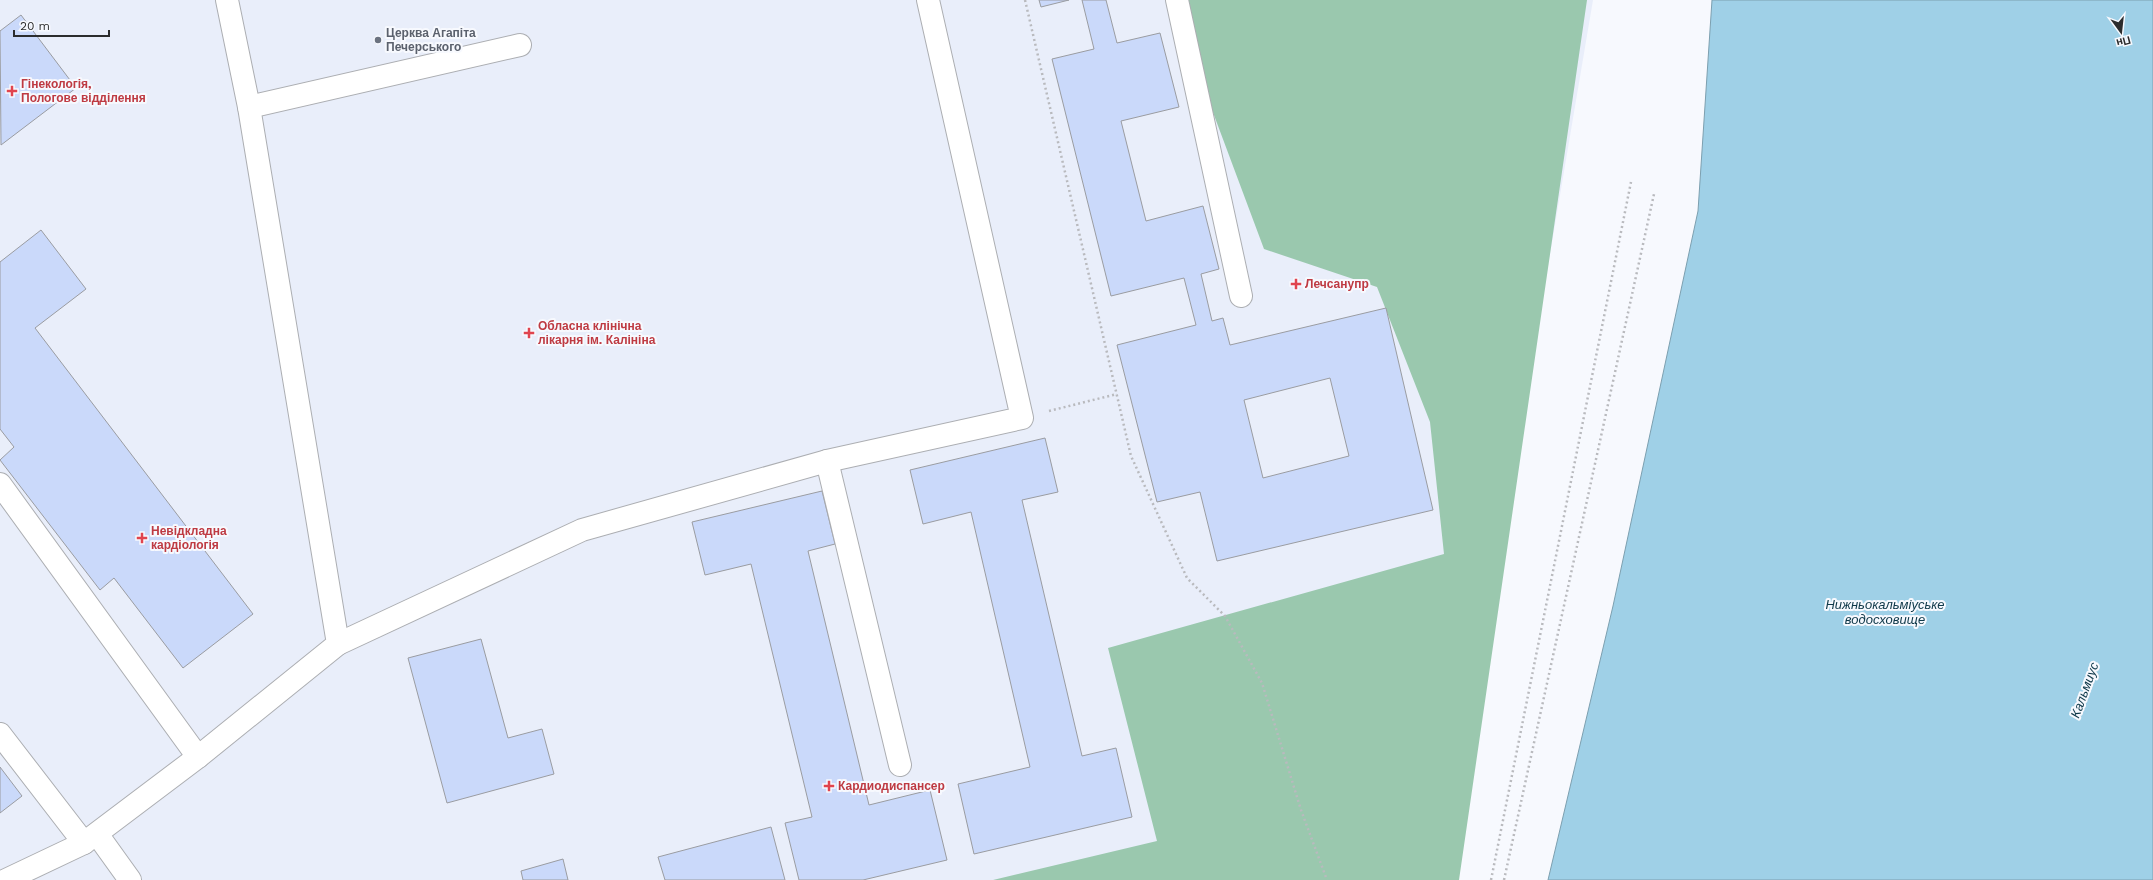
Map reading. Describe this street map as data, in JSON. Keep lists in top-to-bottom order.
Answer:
{
  "water": ["Нижньокальміуське водосховище", "Кальмиус"],
  "places": {
    "other": ["Церква Агапіта Печерського"],
    "health": [
      "Гінекологія, Пологове відділення",
      "Лечсанупр",
      "Обласна клінічна лікарня ім. Калініна",
      "Невідкладна кардіологія",
      "Кардиодиспансер"
    ]
  },
  "scale_bar": "20 m",
  "north": "bottom"
}
